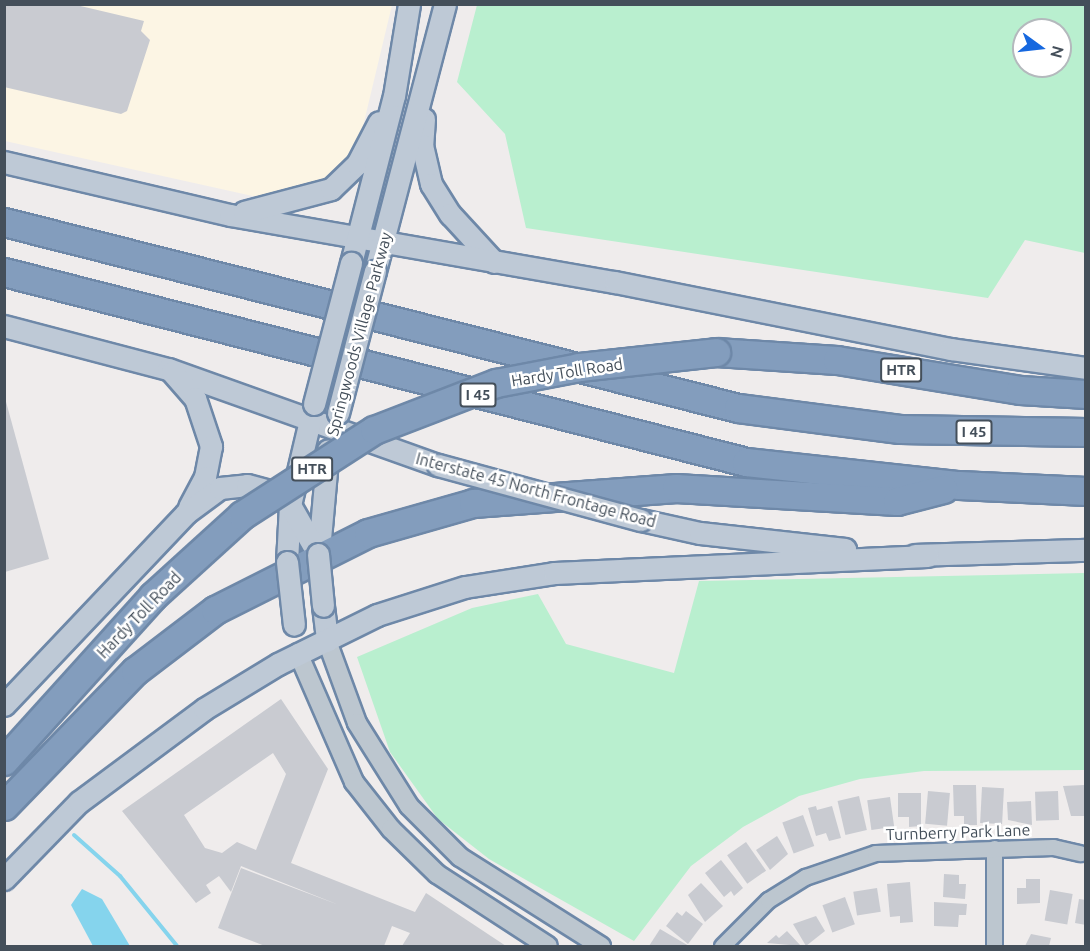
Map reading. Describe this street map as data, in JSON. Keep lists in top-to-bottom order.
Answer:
{
  "streets": {
    "highway": ["HTR", "Hardy Toll Road", "I 45"],
    "main road": ["Springwoods Village Parkway", "Interstate 45 North Frontage Road"],
    "street": ["Turnberry Park Lane"]
  },
  "crossings": [
    ["Springwoods Village Parkway", "Interstate 45 North Frontage Road"]
  ],
  "north": "right"
}
